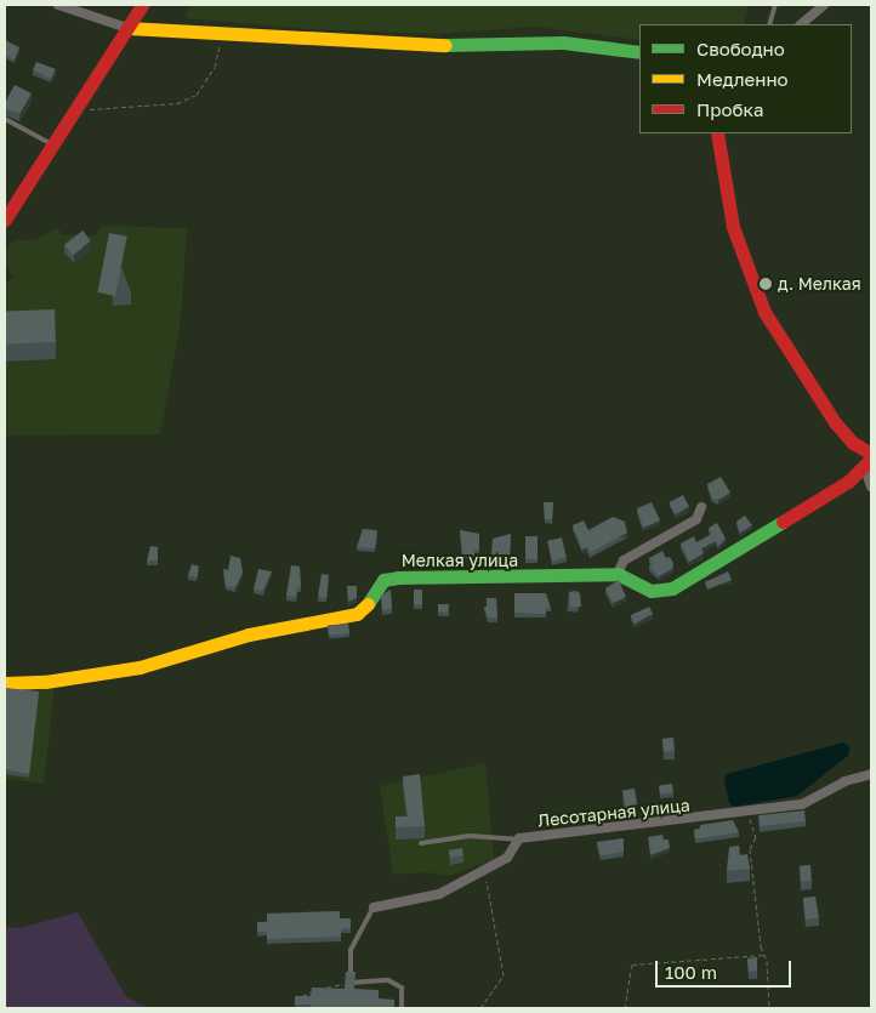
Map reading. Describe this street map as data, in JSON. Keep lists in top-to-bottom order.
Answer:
{
  "streets": {
    "main road": ["Мелкая улица"],
    "street": ["Лесотарная улица"]
  },
  "places": ["д. Мелкая"],
  "legend": ["Свободно", "Медленно", "Пробка"],
  "scale_bar": "100 m"
}
